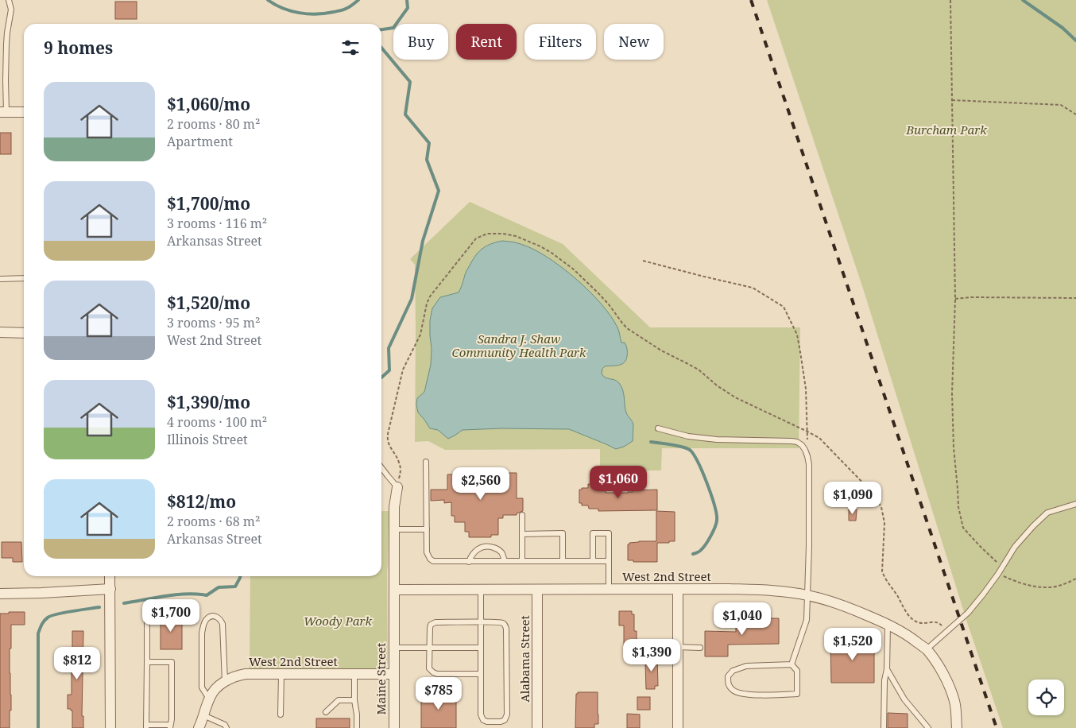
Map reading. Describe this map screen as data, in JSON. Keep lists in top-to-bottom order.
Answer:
{
  "streets": {
    "street": ["West 2nd Street", "Alabama Street", "Maine Street"]
  },
  "crossings": [
    ["West 2nd Street", "Alabama Street"],
    ["West 2nd Street", "Maine Street"]
  ],
  "parks": ["Burcham Park", "Sandra J. Shaw Community Health Park", "Woody Park"],
  "page": {
    "chip": [
      "Buy",
      "Rent",
      "Filters",
      "New"
    ],
    "heading": "9 homes",
    "list": [
      {
        "name": "$1,060/mo",
        "note": "2 rooms · 80 m² · Apartment"
      },
      {
        "name": "$1,700/mo",
        "note": "3 rooms · 116 m² · Arkansas Street"
      },
      {
        "name": "$1,520/mo",
        "note": "3 rooms · 95 m² · West 2nd Street"
      },
      {
        "name": "$1,390/mo",
        "note": "4 rooms · 100 m² · Illinois Street"
      },
      {
        "name": "$812/mo",
        "note": "2 rooms · 68 m² · Arkansas Street"
      }
    ],
    "price": [
      "$1,060",
      "$2,560",
      "$1,090",
      "$1,700",
      "$1,040",
      "$1,520",
      "$1,390",
      "$812",
      "$785"
    ]
  }
}
